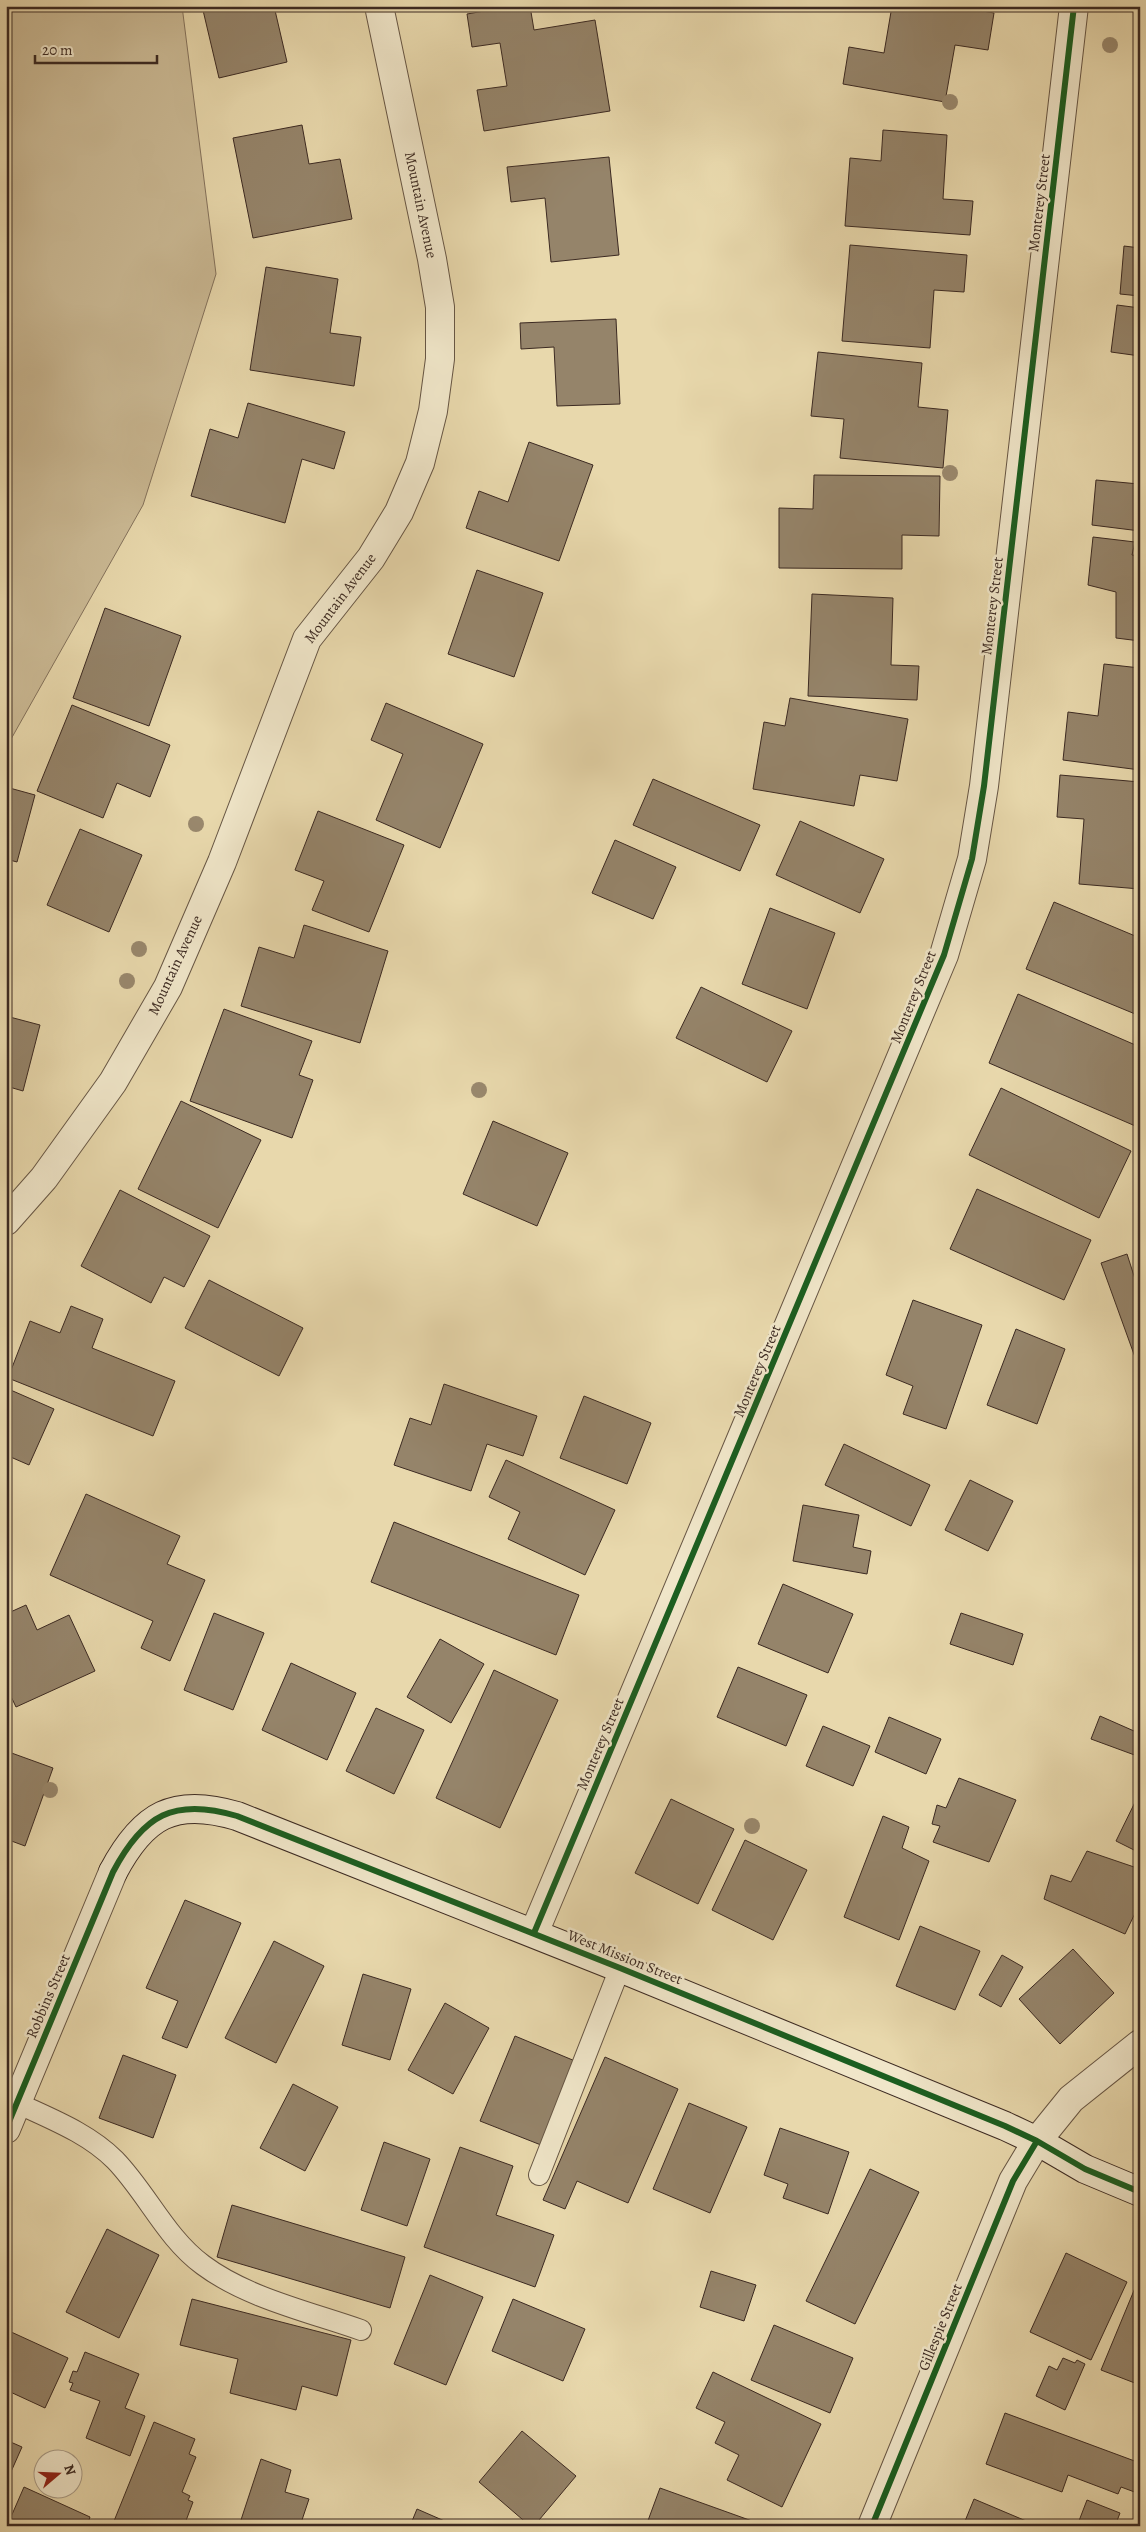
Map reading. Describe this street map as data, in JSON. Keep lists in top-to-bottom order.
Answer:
{
  "streets": {
    "street": [
      "Monterey Street",
      "Mountain Avenue",
      "West Mission Street",
      "Robbins Street",
      "Gillespie Street"
    ]
  },
  "crossings": [
    ["Monterey Street", "West Mission Street"],
    ["West Mission Street", "Robbins Street"],
    ["West Mission Street", "Gillespie Street"]
  ],
  "scale_bar": "20 m",
  "north": "right"
}
